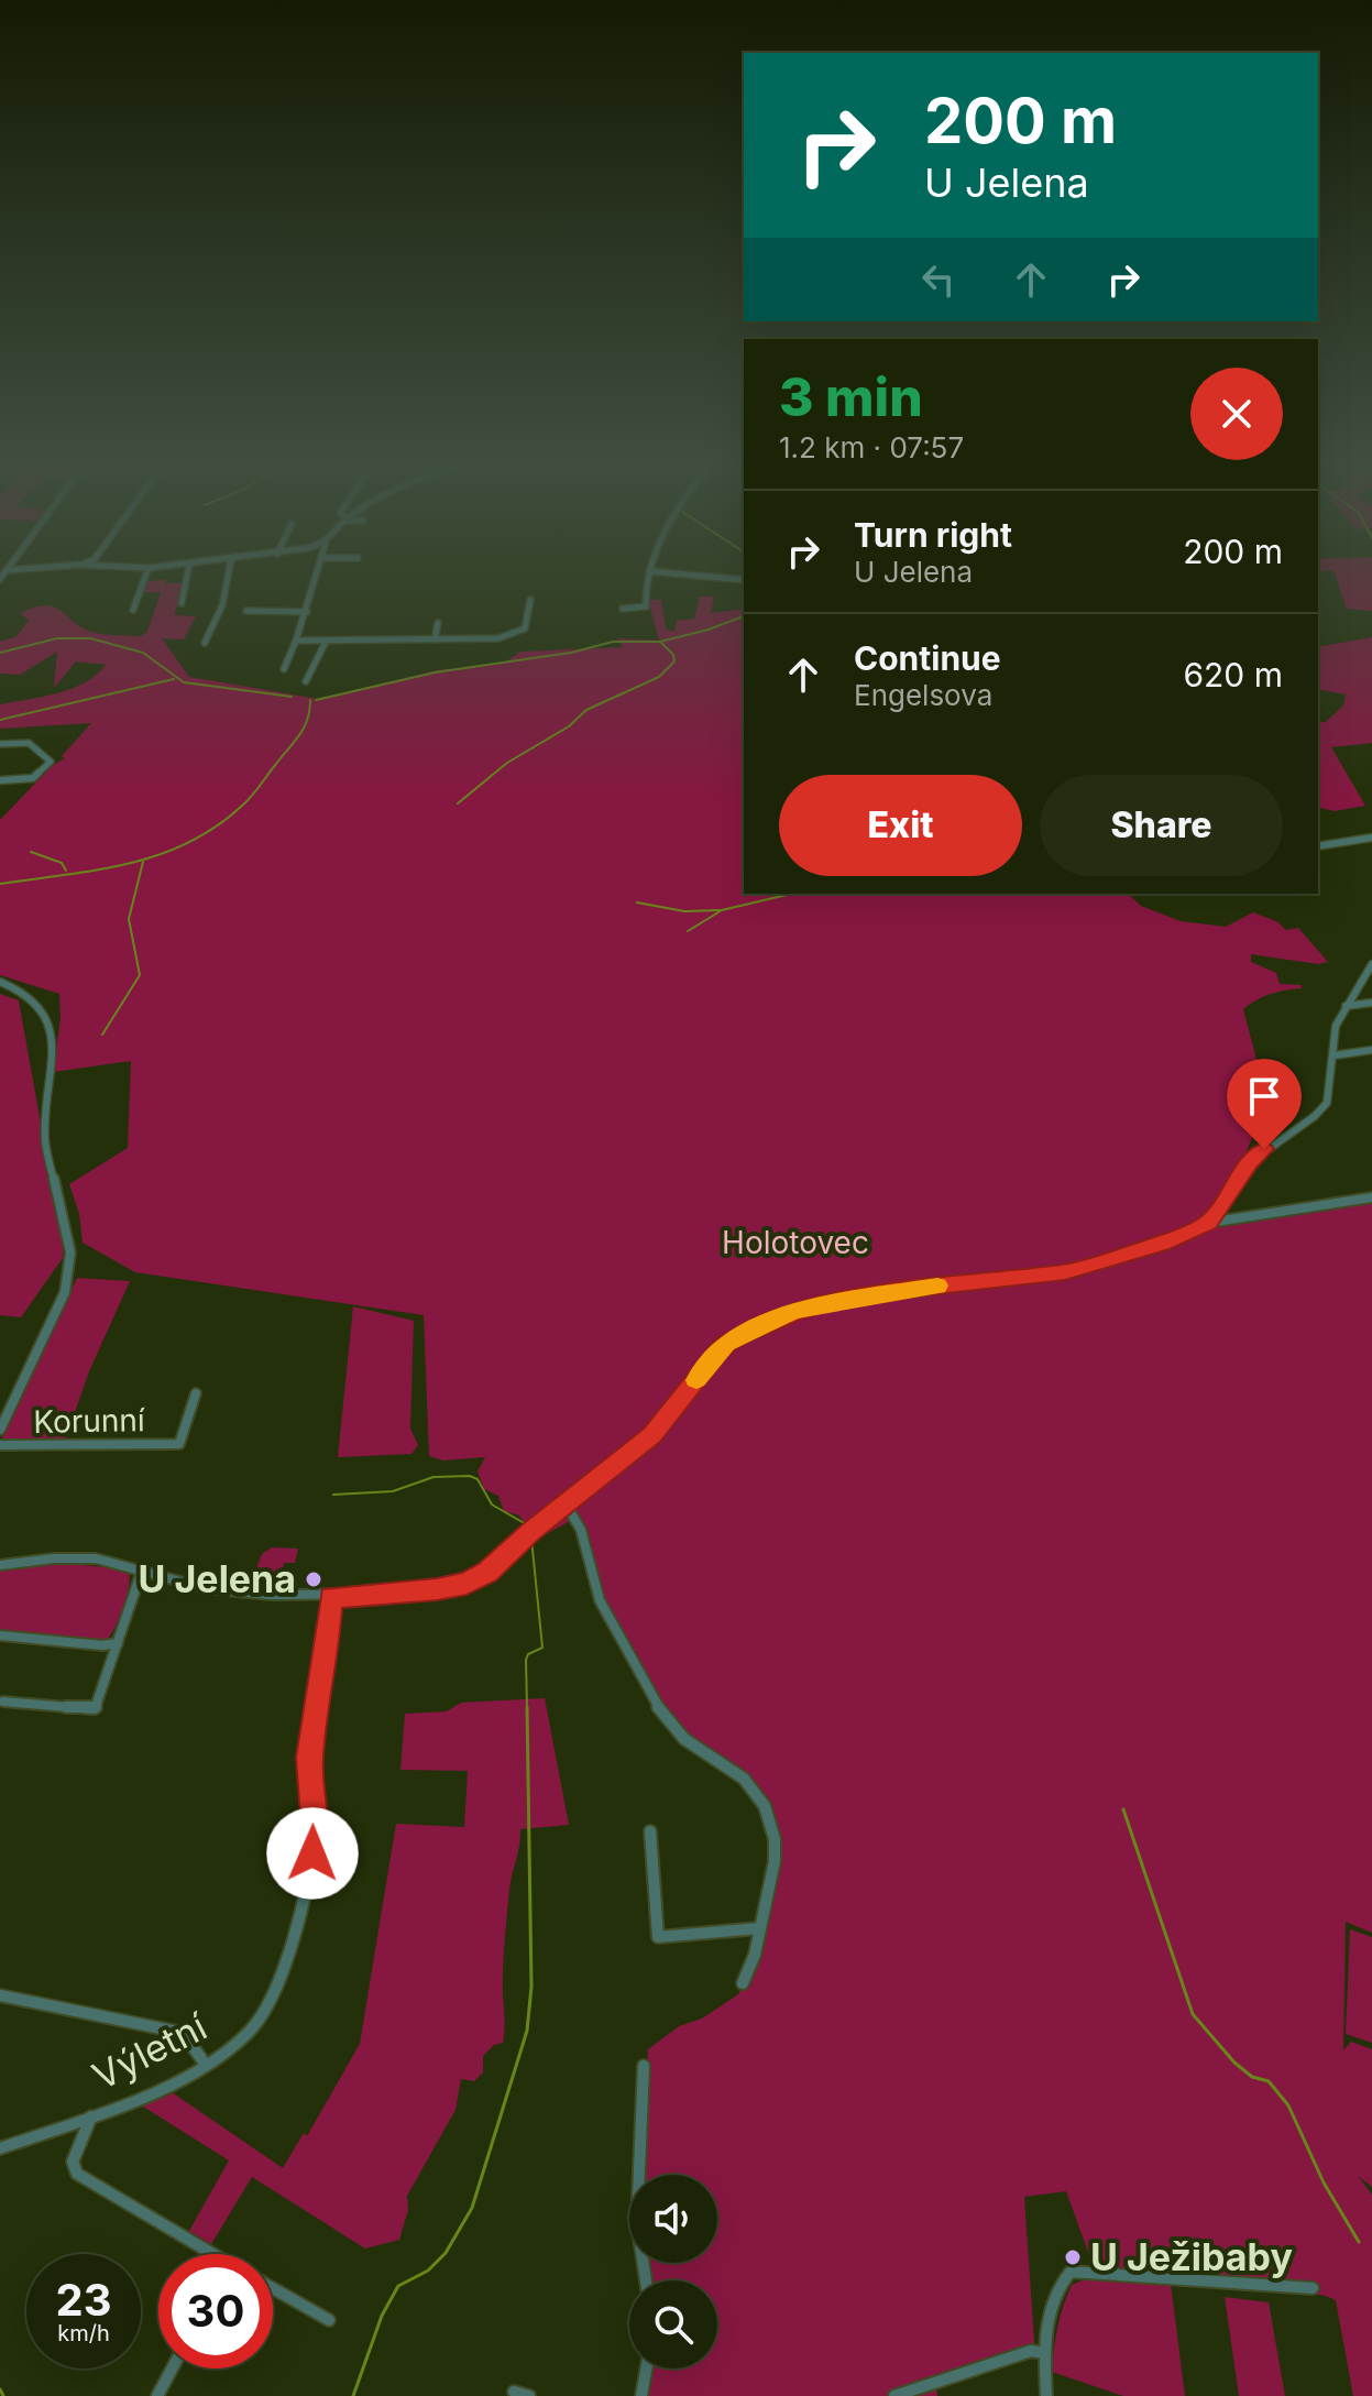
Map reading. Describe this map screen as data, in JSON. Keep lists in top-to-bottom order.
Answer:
{
  "streets": {
    "street": ["Korunní", "Výletní"]
  },
  "parks": ["Holotovec"],
  "places": ["U Jelena", "U Ježibaby"],
  "page": {
    "turn": ["200 m", "U Jelena"],
    "heading": ["3 min", "1.2 km · 07:57"],
    "list": [
      {
        "name": "Turn right",
        "note": "U Jelena",
        "value": "200 m"
      },
      {
        "name": "Continue",
        "note": "Engelsova",
        "value": "620 m"
      }
    ],
    "buttons": ["Exit", "Share"],
    "speed": "23 km/h",
    "limit": "30"
  }
}
